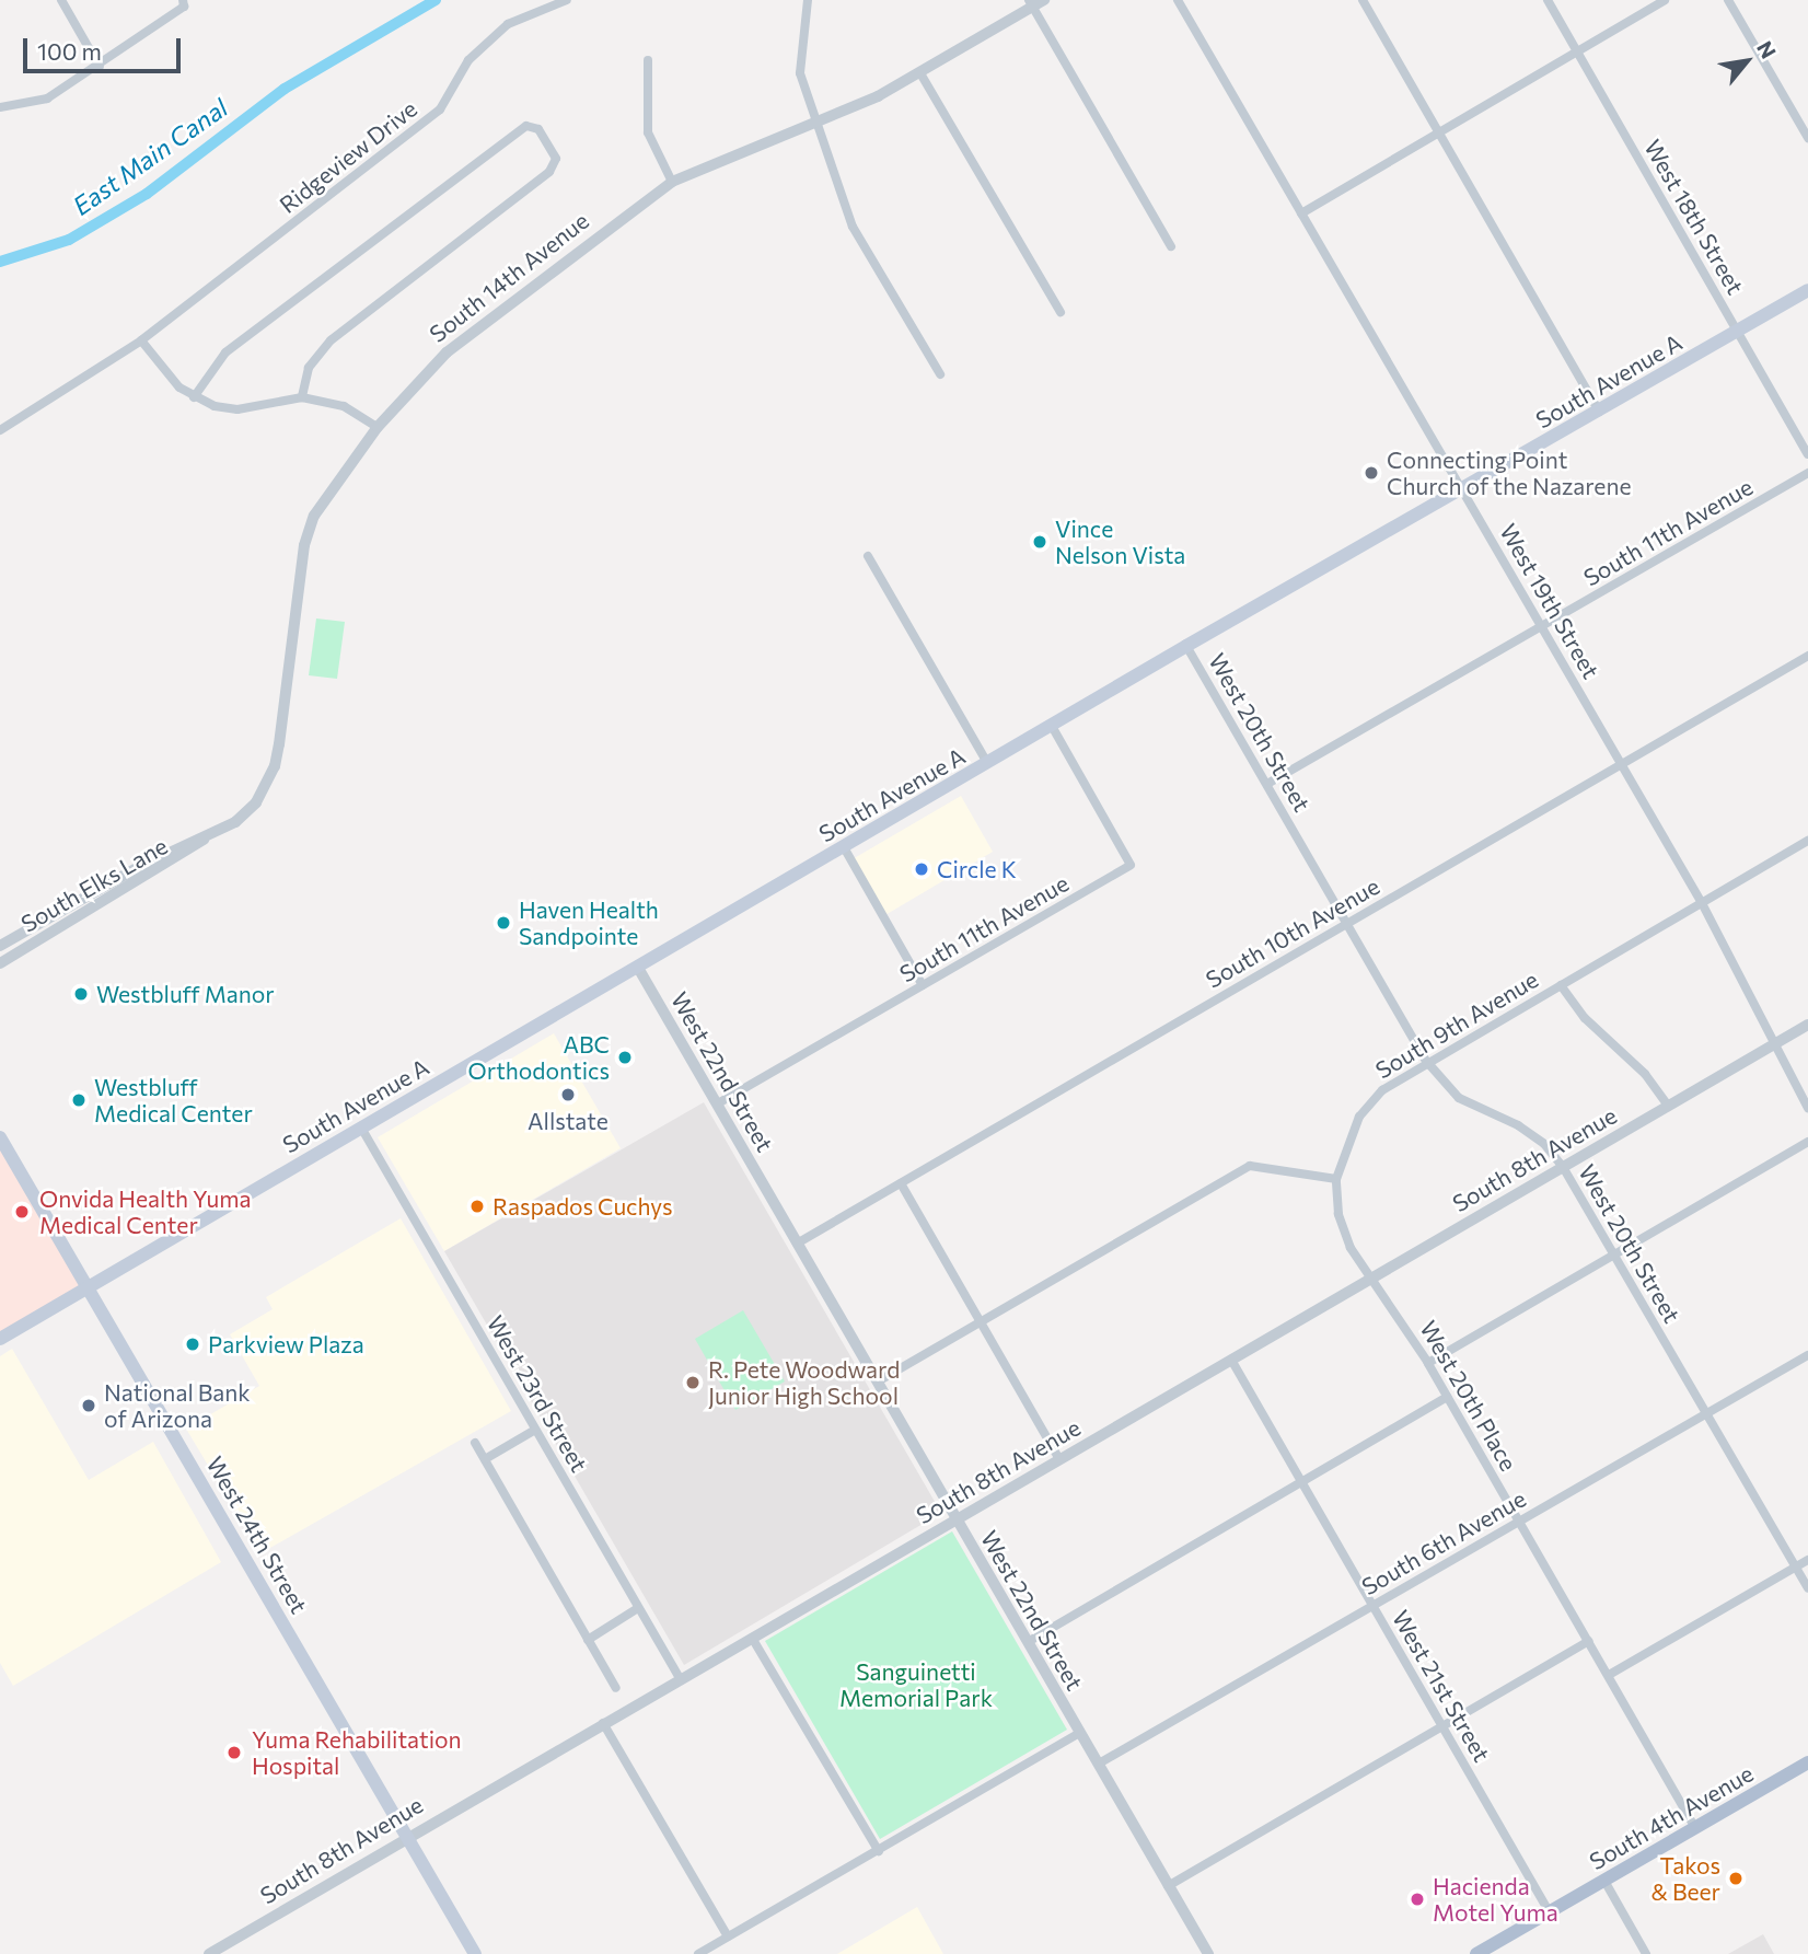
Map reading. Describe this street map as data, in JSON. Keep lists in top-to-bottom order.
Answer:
{
  "streets": {
    "main road": ["South Avenue A", "West 24th Street", "South 4th Avenue"],
    "street": [
      "Ridgeview Drive",
      "West 18th Street",
      "South 14th Avenue",
      "South 11th Avenue",
      "West 19th Street",
      "West 20th Street",
      "South Elks Lane",
      "South 10th Avenue",
      "South 9th Avenue",
      "West 22nd Street",
      "South 8th Avenue",
      "West 23rd Street",
      "West 20th Place",
      "South 6th Avenue",
      "West 21st Street"
    ]
  },
  "crossings": [
    ["West 18th Street", "South Avenue A"],
    ["South 14th Avenue", "South Elks Lane"],
    ["South Avenue A", "South 11th Avenue"],
    ["South Avenue A", "West 19th Street"],
    ["South Avenue A", "West 20th Street"],
    ["South Avenue A", "West 22nd Street"],
    ["South Avenue A", "West 23rd Street"],
    ["South Avenue A", "West 24th Street"],
    ["South 11th Avenue", "West 19th Street"],
    ["South 11th Avenue", "West 20th Street"],
    ["South 11th Avenue", "West 22nd Street"],
    ["West 19th Street", "South 10th Avenue"],
    ["West 19th Street", "South 9th Avenue"],
    ["West 19th Street", "South 8th Avenue"],
    ["West 20th Street", "South 10th Avenue"],
    ["West 20th Street", "South 9th Avenue"],
    ["West 20th Street", "South 8th Avenue"],
    ["West 20th Street", "South 6th Avenue"],
    ["South 10th Avenue", "West 22nd Street"],
    ["South 9th Avenue", "West 20th Place"],
    ["West 22nd Street", "South 8th Avenue"],
    ["West 22nd Street", "South 6th Avenue"],
    ["South 8th Avenue", "West 23rd Street"],
    ["South 8th Avenue", "West 20th Place"],
    ["South 8th Avenue", "West 24th Street"],
    ["South 8th Avenue", "West 21st Street"],
    ["West 20th Place", "South 6th Avenue"],
    ["West 20th Place", "South 4th Avenue"],
    ["South 6th Avenue", "West 21st Street"],
    ["West 21st Street", "South 4th Avenue"]
  ],
  "water": ["East Main Canal"],
  "parks": ["Sanguinetti Memorial Park"],
  "places": [
    "Connecting Point Church of the Nazarene",
    "Vince Nelson Vista",
    "Circle K",
    "Haven Health Sandpointe",
    "Westbluff Manor",
    "ABC Orthodontics",
    "Allstate",
    "Westbluff Medical Center",
    "Raspados Cuchys",
    "Onvida Health Yuma Medical Center",
    "Parkview Plaza",
    "R. Pete Woodward Junior High School",
    "National Bank of Arizona",
    "Yuma Rehabilitation Hospital",
    "Takos & Beer",
    "Hacienda Motel Yuma"
  ],
  "scale_bar": "100 m",
  "north": "top right"
}
